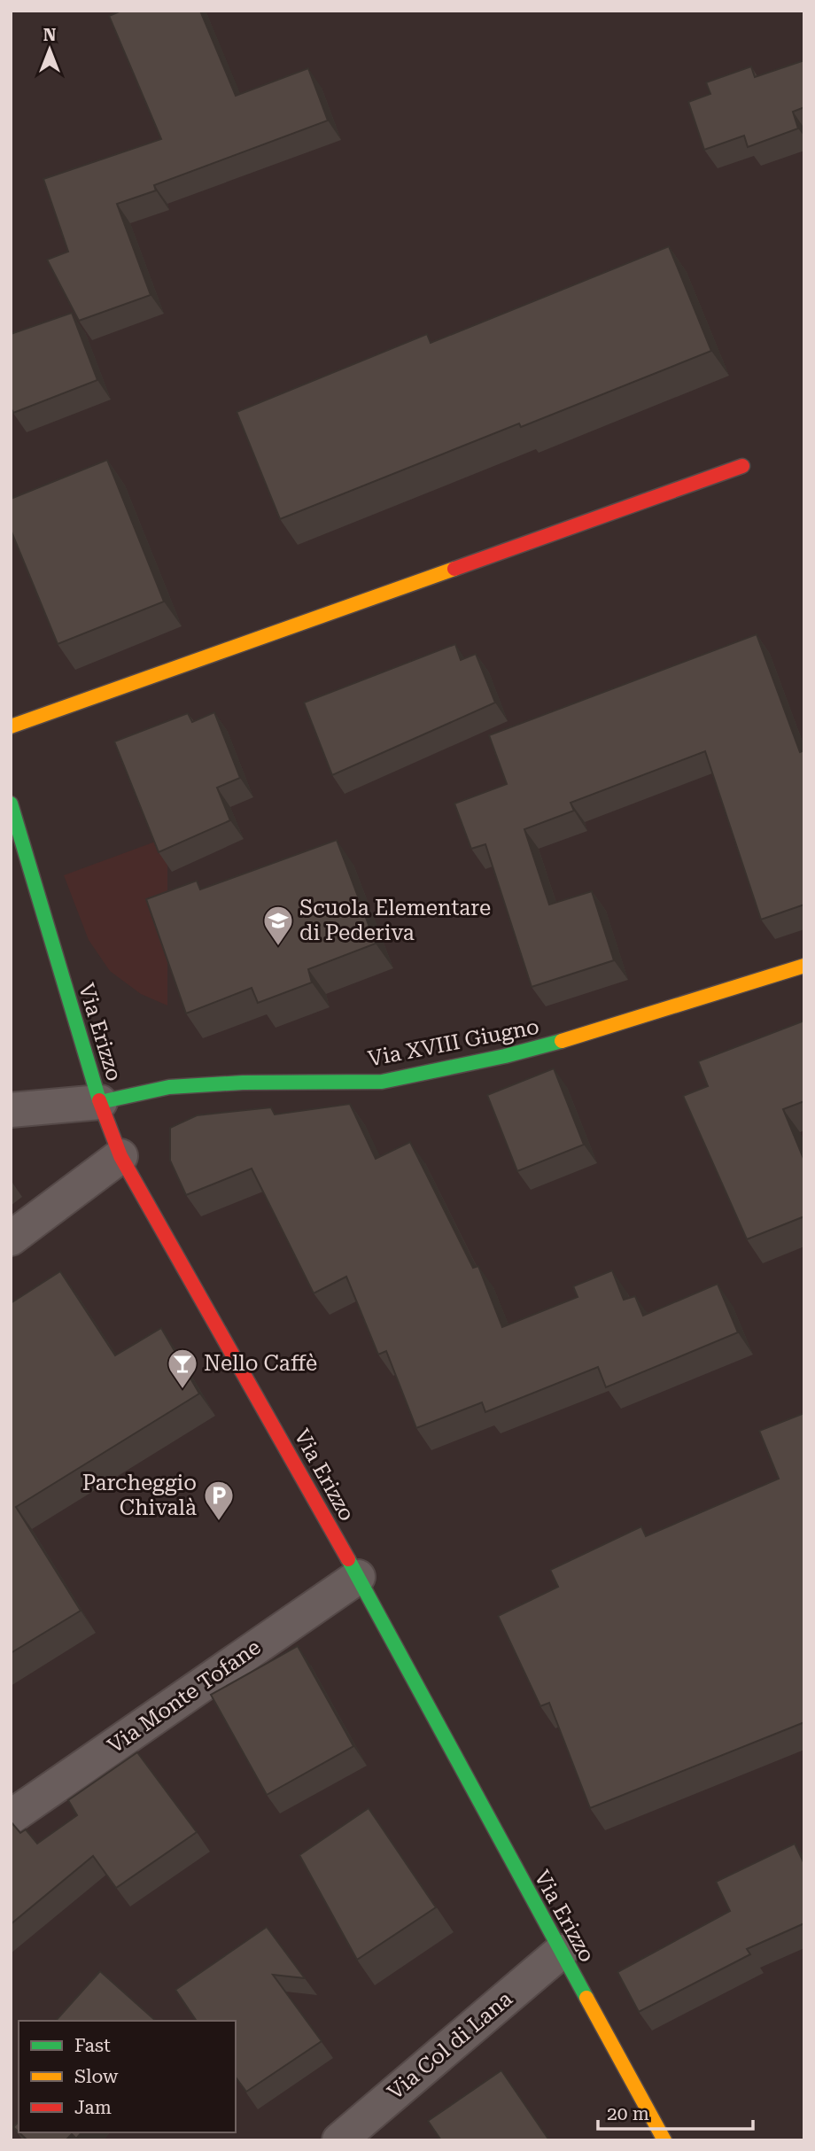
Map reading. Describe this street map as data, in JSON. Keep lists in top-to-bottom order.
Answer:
{
  "streets": {
    "main road": ["Via Erizzo", "Via XVIII Giugno"],
    "street": ["Via Monte Tofane", "Via Col di Lana"]
  },
  "crossings": [
    ["Via Erizzo", "Via XVIII Giugno"],
    ["Via Erizzo", "Via Monte Tofane"],
    ["Via Erizzo", "Via Col di Lana"]
  ],
  "places": {
    "school or university": ["Scuola Elementare di Pederiva"],
    "bar": ["Nello Caffè"],
    "parking": ["Parcheggio Chivalà"]
  },
  "legend": ["Fast", "Slow", "Jam"],
  "scale_bar": "20 m",
  "north": "top"
}
